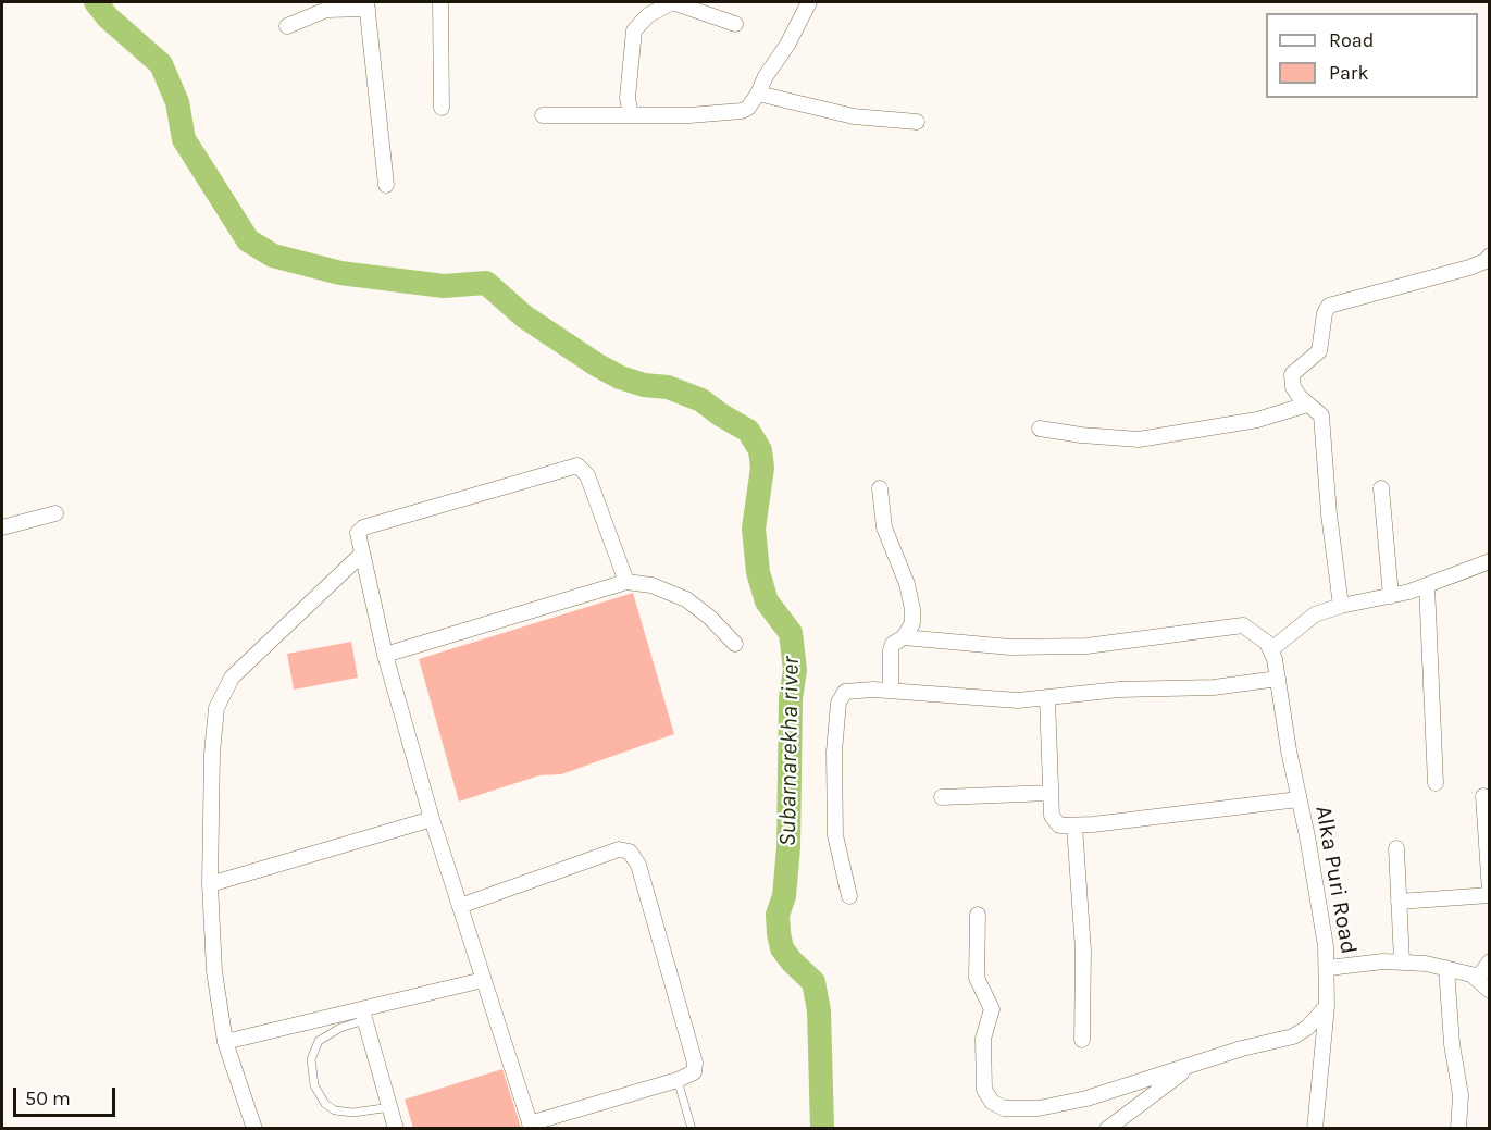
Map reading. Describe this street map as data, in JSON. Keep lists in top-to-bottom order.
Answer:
{
  "streets": {
    "street": ["Alka Puri Road"]
  },
  "water": ["Subarnarekha river"],
  "legend": ["Road", "Park"],
  "scale_bar": "50 m"
}
